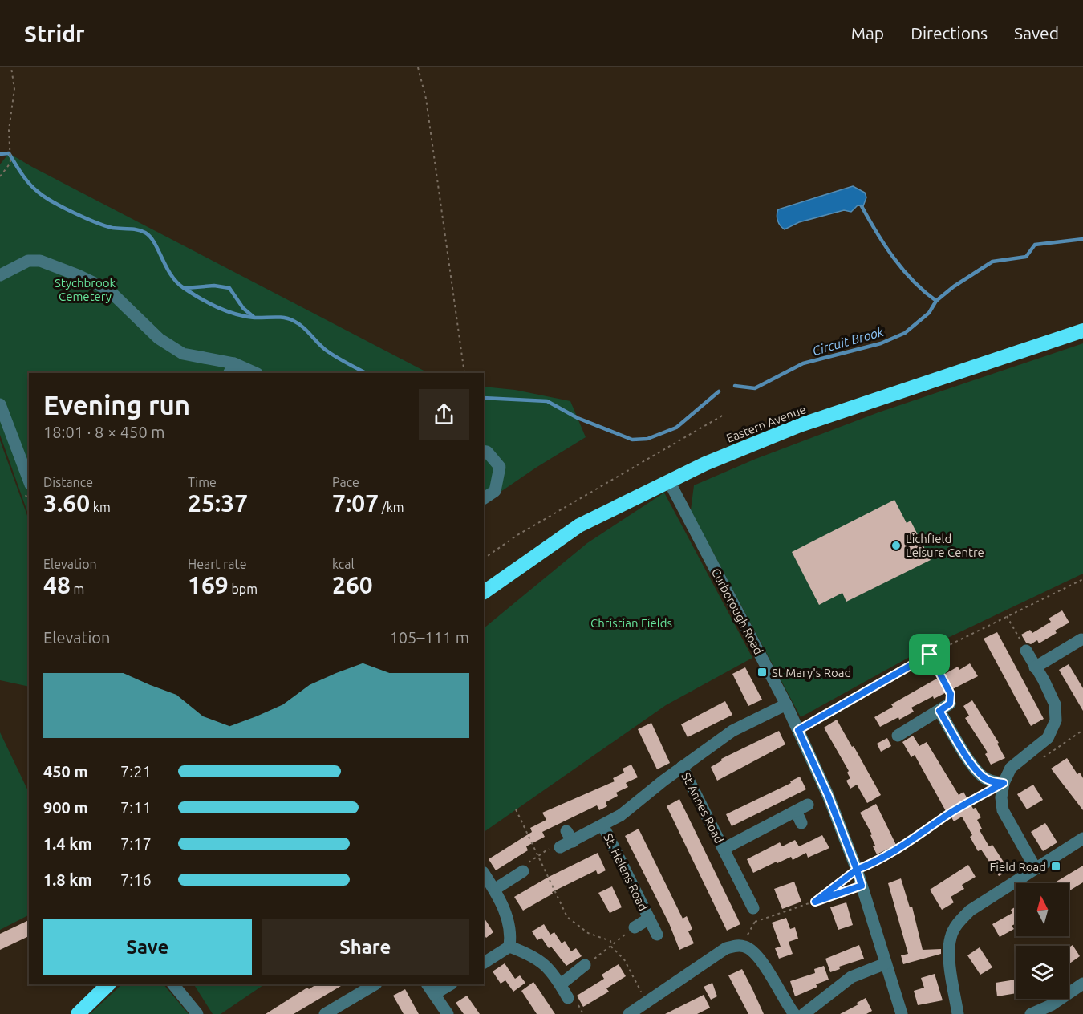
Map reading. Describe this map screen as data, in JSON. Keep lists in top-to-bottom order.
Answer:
{
  "streets": {
    "highway": ["Eastern Avenue"],
    "street": ["Curborough Road", "St Annes Road", "St. Helens Road"]
  },
  "crossings": [
    ["Eastern Avenue", "Curborough Road"]
  ],
  "water": ["Circuit Brook"],
  "parks": ["Stychbrook Cemetery", "Christian Fields"],
  "places": {
    "other": ["Lichfield Leisure Centre"],
    "transit": ["St Mary's Road", "Field Road"]
  },
  "north": "top",
  "page": {
    "header": "Stridr",
    "nav": ["Map", "Directions", "Saved"],
    "heading": ["Evening run", "18:01 · 8 × 450 m"],
    "stats": [
      ["Distance", "3.60 km"],
      ["Time", "25:37"],
      ["Pace", "7:07 /km"],
      ["Elevation", "48 m"],
      ["Heart rate", "169 bpm"],
      ["kcal", "260"]
    ],
    "chart": ["Elevation", "105–111 m"],
    "list": [
      {
        "name": "450 m",
        "note": "7:21"
      },
      {
        "name": "900 m",
        "note": "7:11"
      },
      {
        "name": "1.4 km",
        "note": "7:17"
      },
      {
        "name": "1.8 km",
        "note": "7:16"
      }
    ],
    "buttons": ["Save", "Share"]
  }
}
